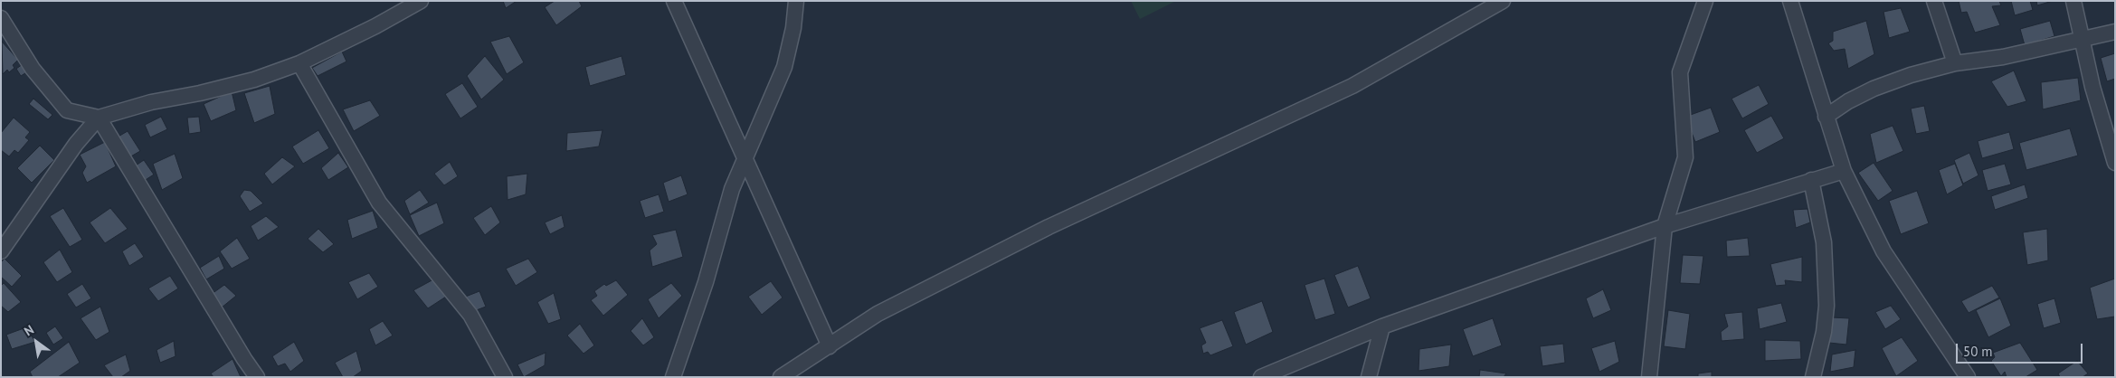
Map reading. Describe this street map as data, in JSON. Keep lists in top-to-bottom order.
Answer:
{
  "scale_bar": "50 m",
  "north": "top left"
}
